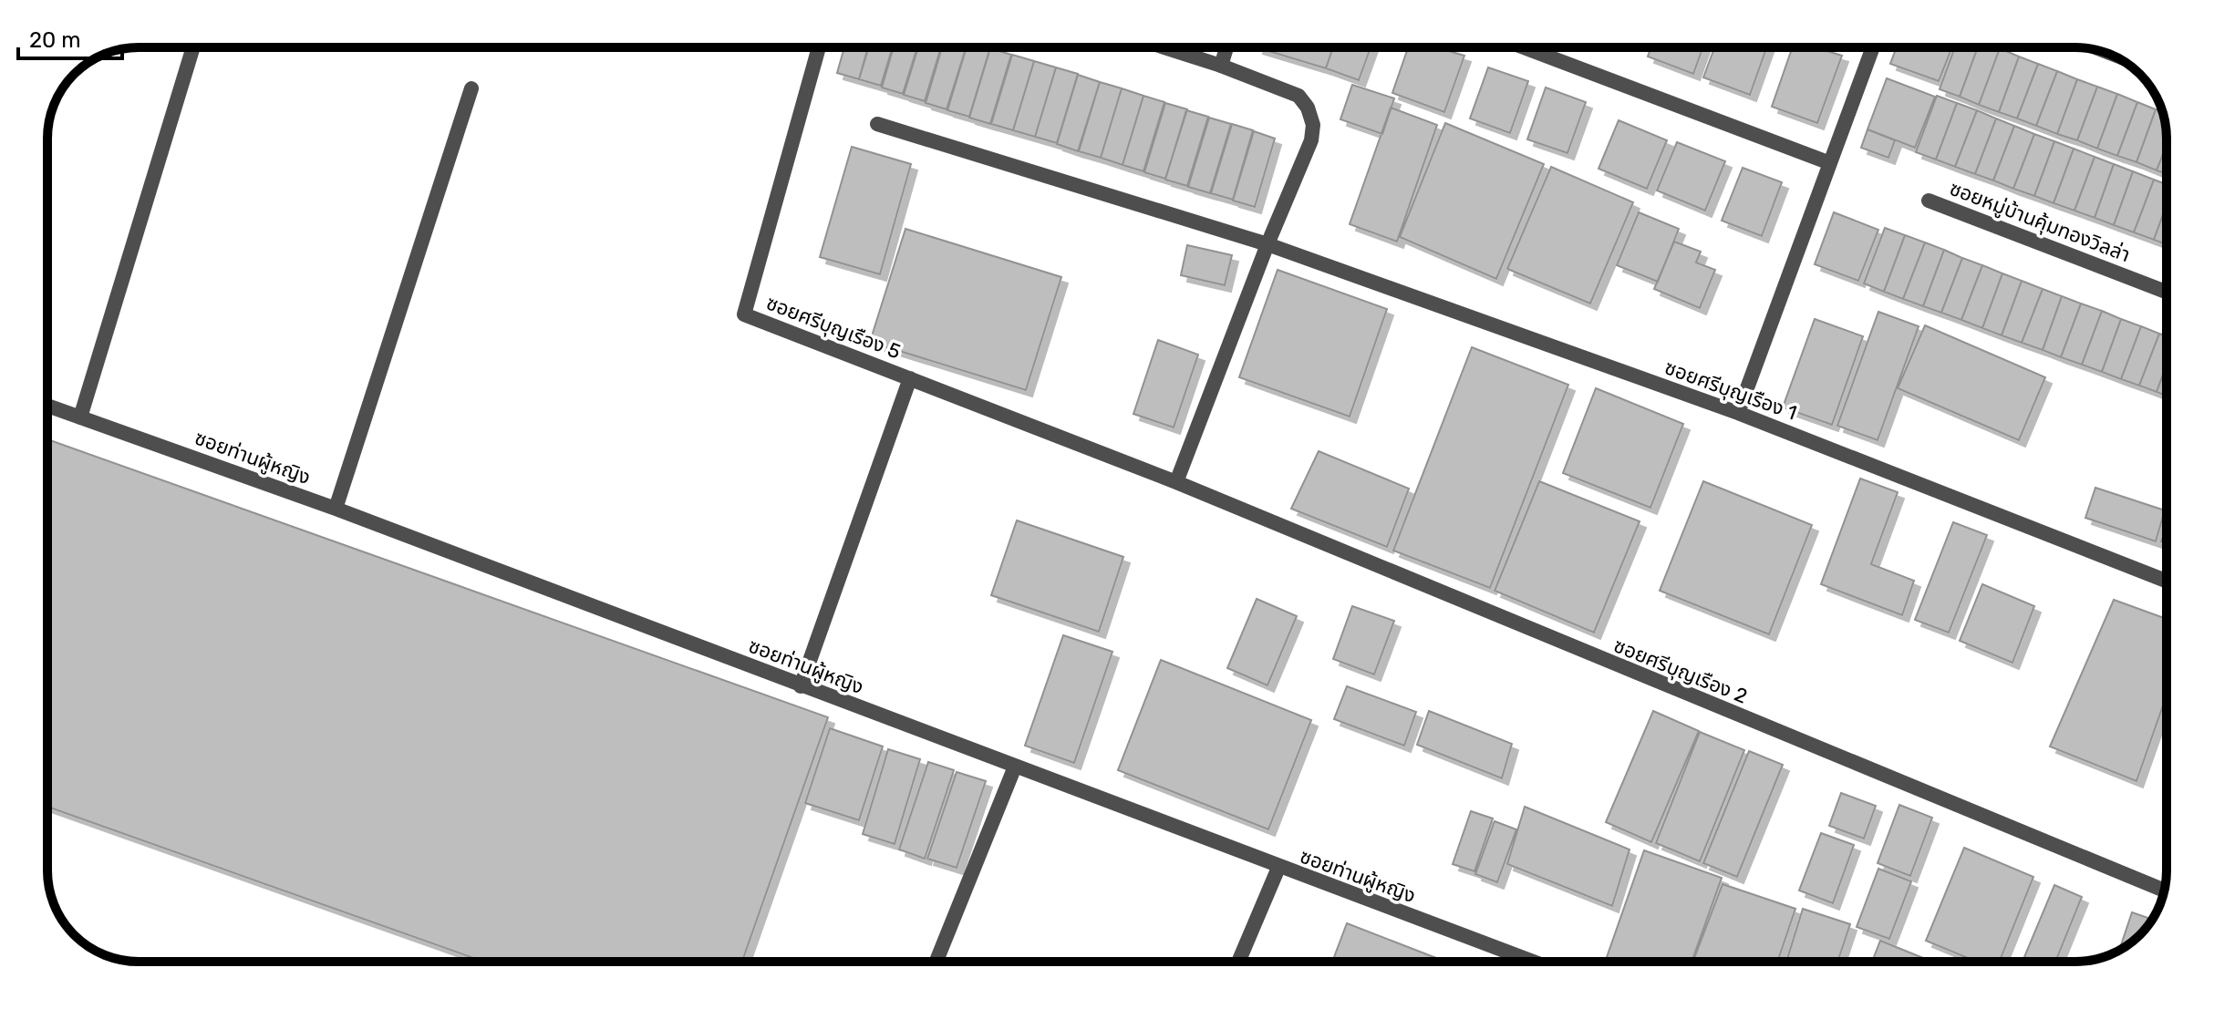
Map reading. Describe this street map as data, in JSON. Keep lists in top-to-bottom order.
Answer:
{
  "streets": {
    "street": [
      "ซอยหมู่บ้านคุ้มทองวิลล่า",
      "ซอยศรีบุญเรือง 5",
      "ซอยศรีบุญเรือง 1",
      "ซอยท่านผู้หญิง",
      "ซอยศรีบุญเรือง 2"
    ]
  },
  "crossings": [
    ["ซอยศรีบุญเรือง 5", "ซอยศรีบุญเรือง 2"]
  ],
  "scale_bar": "20 m"
}
